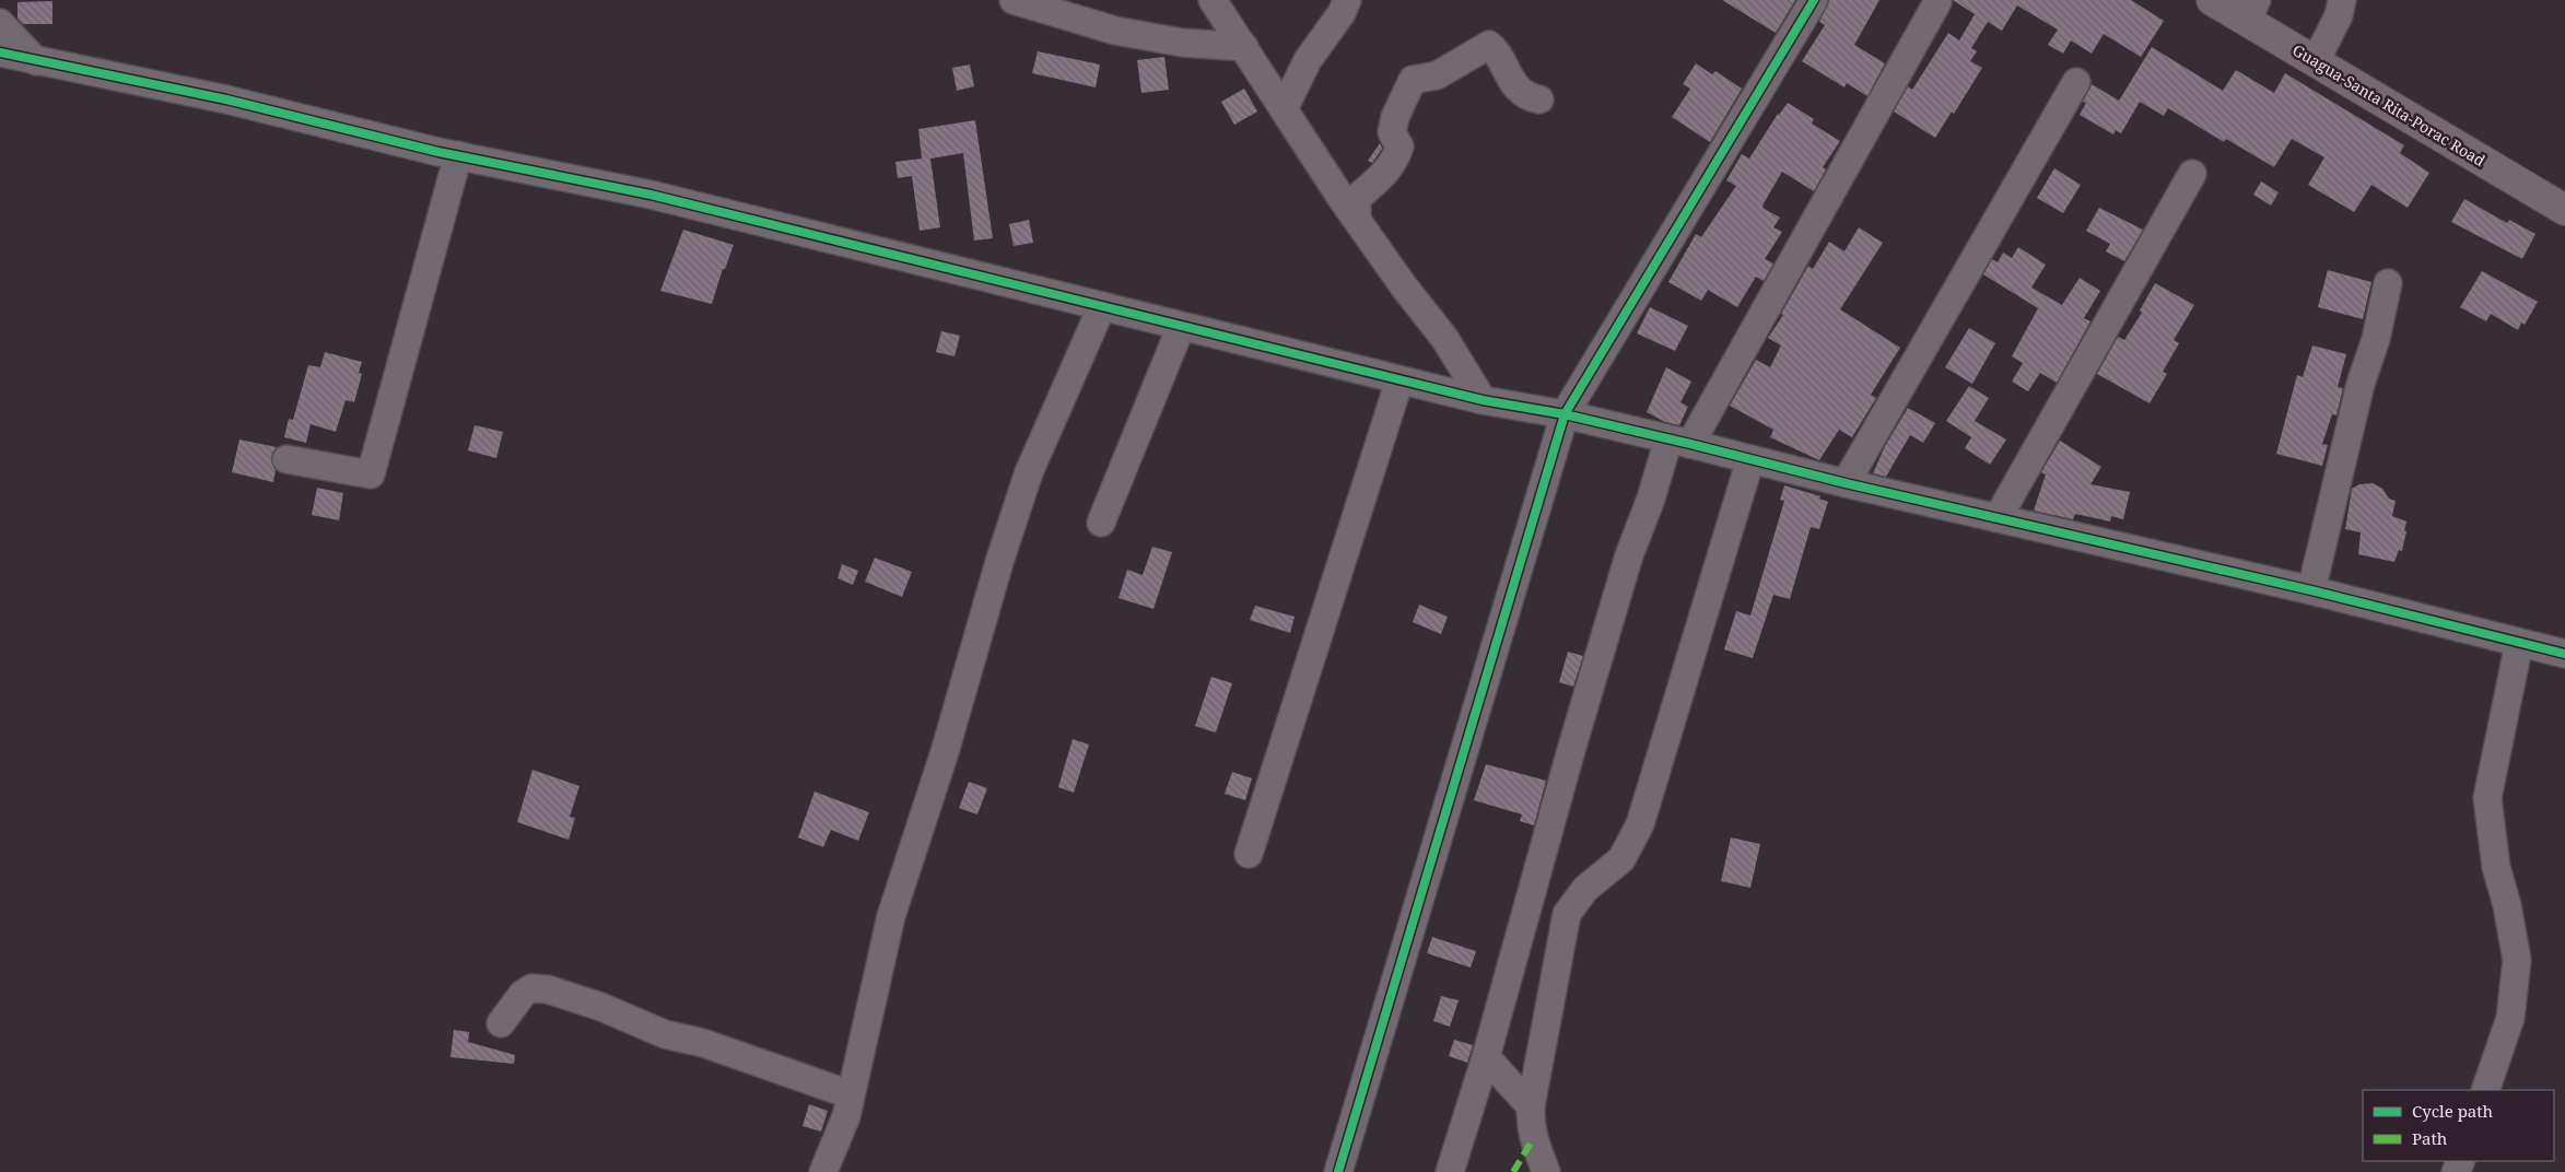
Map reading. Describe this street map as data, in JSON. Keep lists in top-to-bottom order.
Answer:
{
  "streets": {
    "main road": ["Guagua-Santa Rita-Porac Road"]
  },
  "legend": ["Cycle path", "Path"]
}
